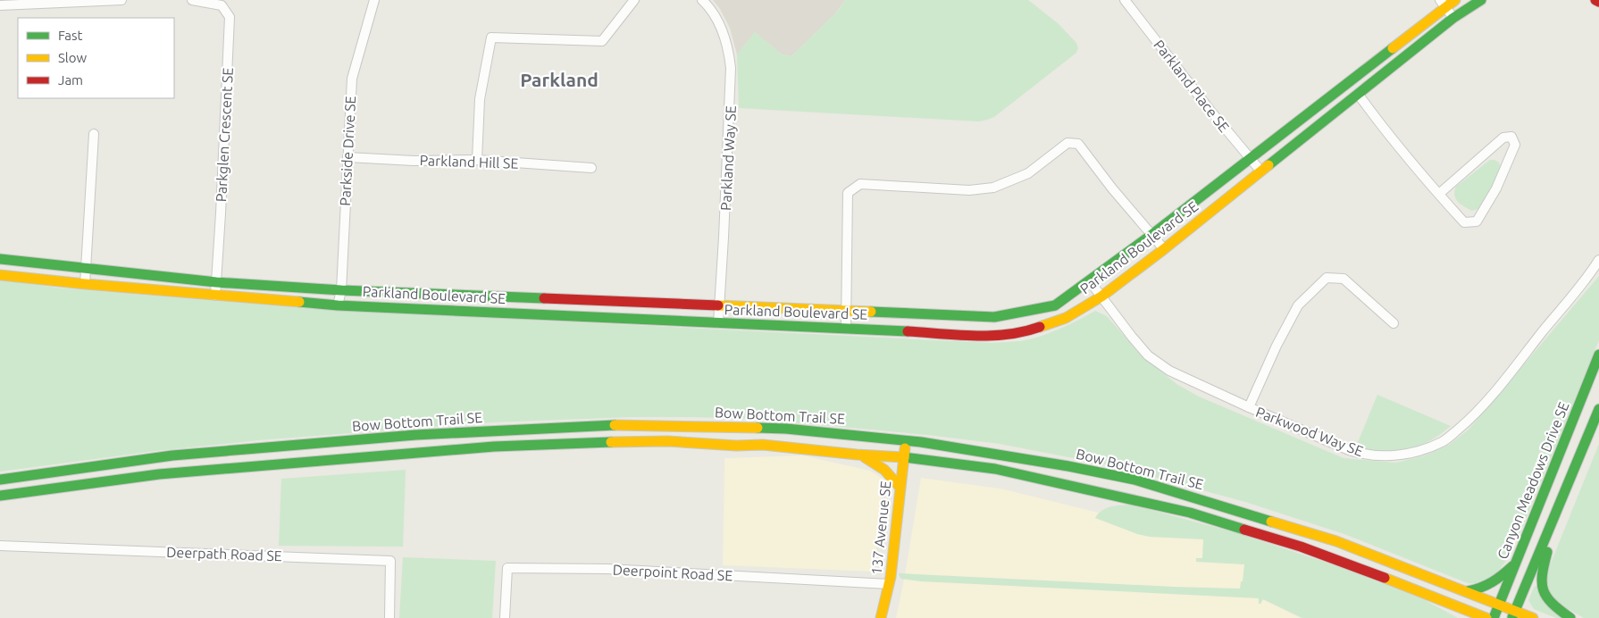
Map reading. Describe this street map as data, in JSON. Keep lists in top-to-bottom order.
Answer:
{
  "streets": {
    "main road": [
      "Parkland Boulevard SE",
      "Bow Bottom Trail SE",
      "Canyon Meadows Drive SE",
      "137 Avenue SE"
    ],
    "street": [
      "Parkland Place SE",
      "Parkglen Crescent SE",
      "Parkside Drive SE",
      "Parkland Way SE",
      "Parkland Hill SE",
      "Parkwood Way SE",
      "Deerpath Road SE",
      "Deerpoint Road SE"
    ]
  },
  "crossings": [
    ["Parkland Place SE", "Parkland Boulevard SE"],
    ["Parkglen Crescent SE", "Parkland Boulevard SE"],
    ["Parkside Drive SE", "Parkland Hill SE"],
    ["Parkside Drive SE", "Parkland Boulevard SE"],
    ["Parkland Way SE", "Parkland Boulevard SE"],
    ["Parkland Boulevard SE", "Parkwood Way SE"],
    ["Bow Bottom Trail SE", "Canyon Meadows Drive SE"],
    ["Bow Bottom Trail SE", "137 Avenue SE"],
    ["137 Avenue SE", "Deerpoint Road SE"]
  ],
  "districts": ["Parkland"],
  "legend": ["Fast", "Slow", "Jam"]
}
